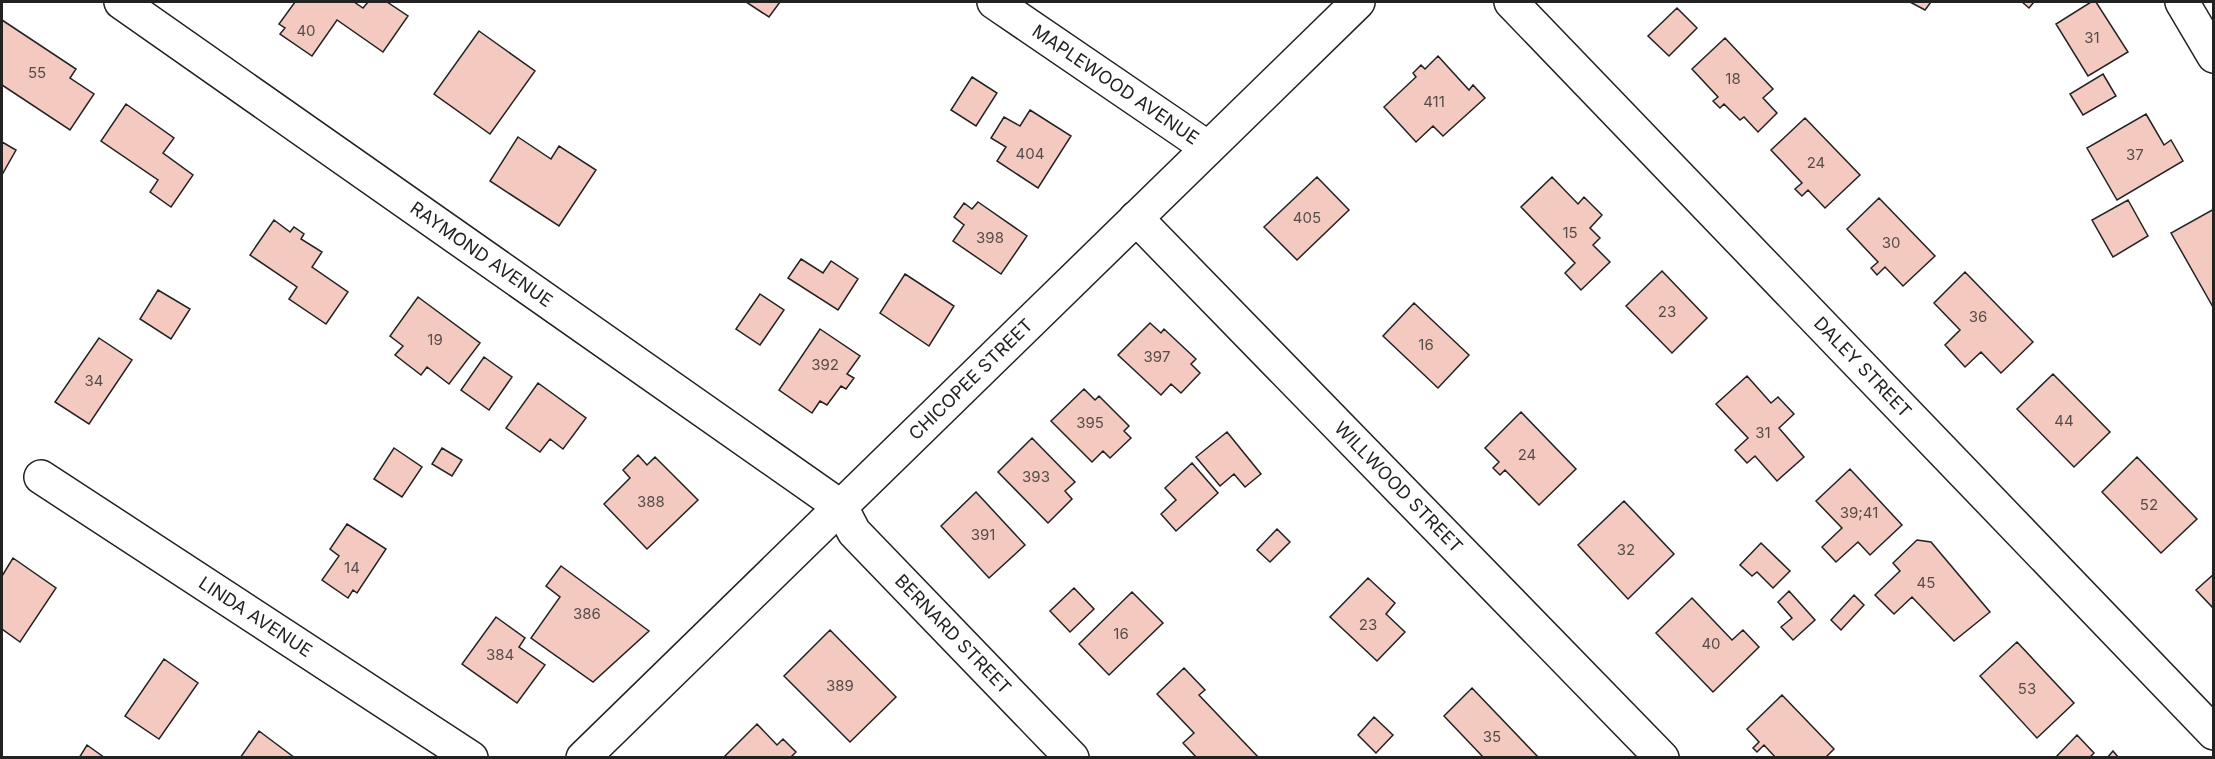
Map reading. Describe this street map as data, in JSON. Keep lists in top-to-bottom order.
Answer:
{
  "streets": {
    "street": [
      "MAPLEWOOD AVENUE",
      "RAYMOND AVENUE",
      "DALEY STREET",
      "CHICOPEE STREET",
      "WILLWOOD STREET",
      "LINDA AVENUE",
      "BERNARD STREET"
    ]
  },
  "crossings": [
    ["MAPLEWOOD AVENUE", "CHICOPEE STREET"],
    ["RAYMOND AVENUE", "CHICOPEE STREET"],
    ["RAYMOND AVENUE", "BERNARD STREET"],
    ["CHICOPEE STREET", "WILLWOOD STREET"],
    ["CHICOPEE STREET", "BERNARD STREET"]
  ],
  "house_numbers": [
    "40",
    "31",
    "55",
    "18",
    "411",
    "404",
    "37",
    "24",
    "405",
    "15",
    "398",
    "30",
    "23",
    "36",
    "19",
    "16",
    "397",
    "392",
    "34",
    "44",
    "395",
    "31",
    "24",
    "393",
    "388",
    "52",
    "39;41",
    "391",
    "32",
    "14",
    "45",
    "386",
    "23",
    "16",
    "40",
    "384",
    "389",
    "53",
    "35"
  ]
}
